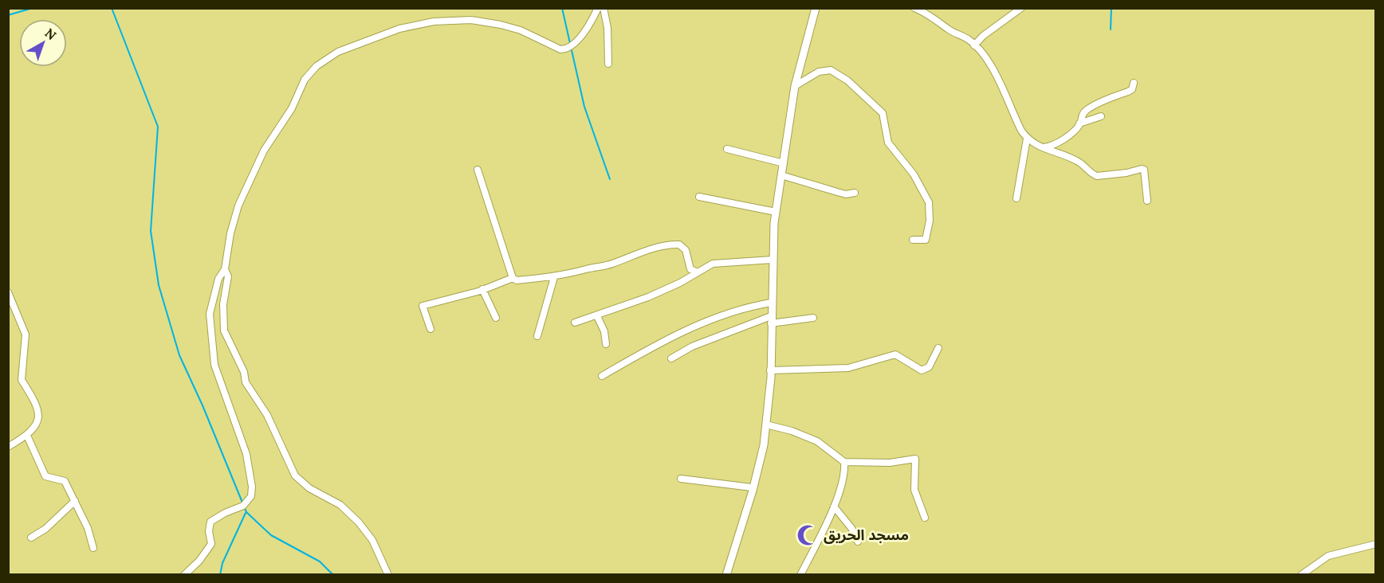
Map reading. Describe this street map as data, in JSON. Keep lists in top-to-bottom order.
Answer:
{
  "places": {
    "mosque": ["مسجد الحريق"]
  },
  "north": "top right"
}
